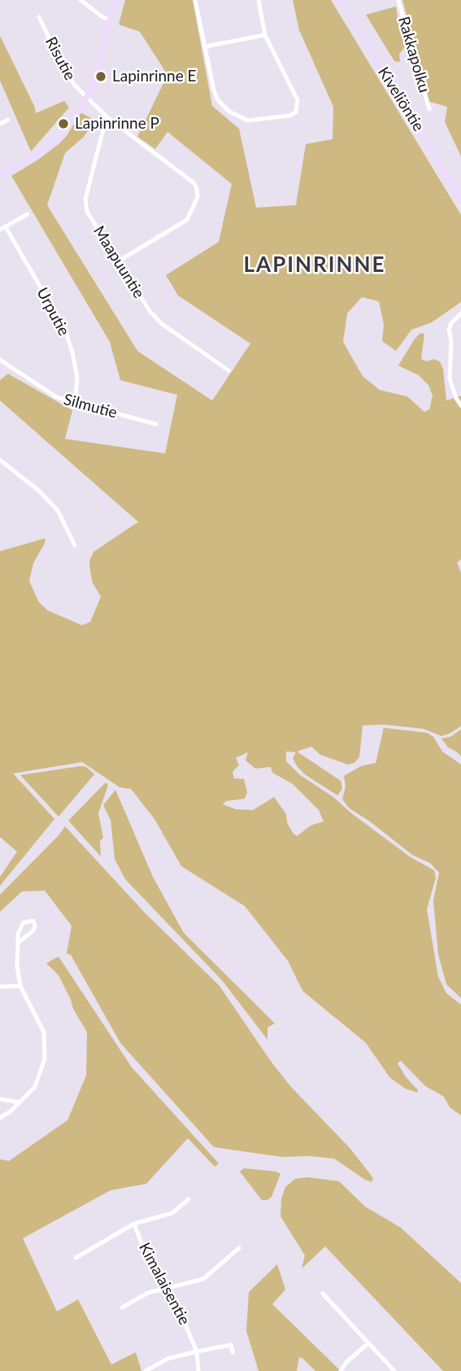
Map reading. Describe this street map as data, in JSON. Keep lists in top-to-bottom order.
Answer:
{
  "streets": {
    "street": [
      "Rakkapolku",
      "Risutie",
      "Kiveliöntie",
      "Maapuuntie",
      "Urputie",
      "Silmutie",
      "Kimalaisentie"
    ]
  },
  "crossings": [
    ["Risutie", "Maapuuntie"],
    ["Urputie", "Silmutie"]
  ],
  "districts": ["LAPINRINNE"],
  "places": ["Lapinrinne E", "Lapinrinne P"]
}
